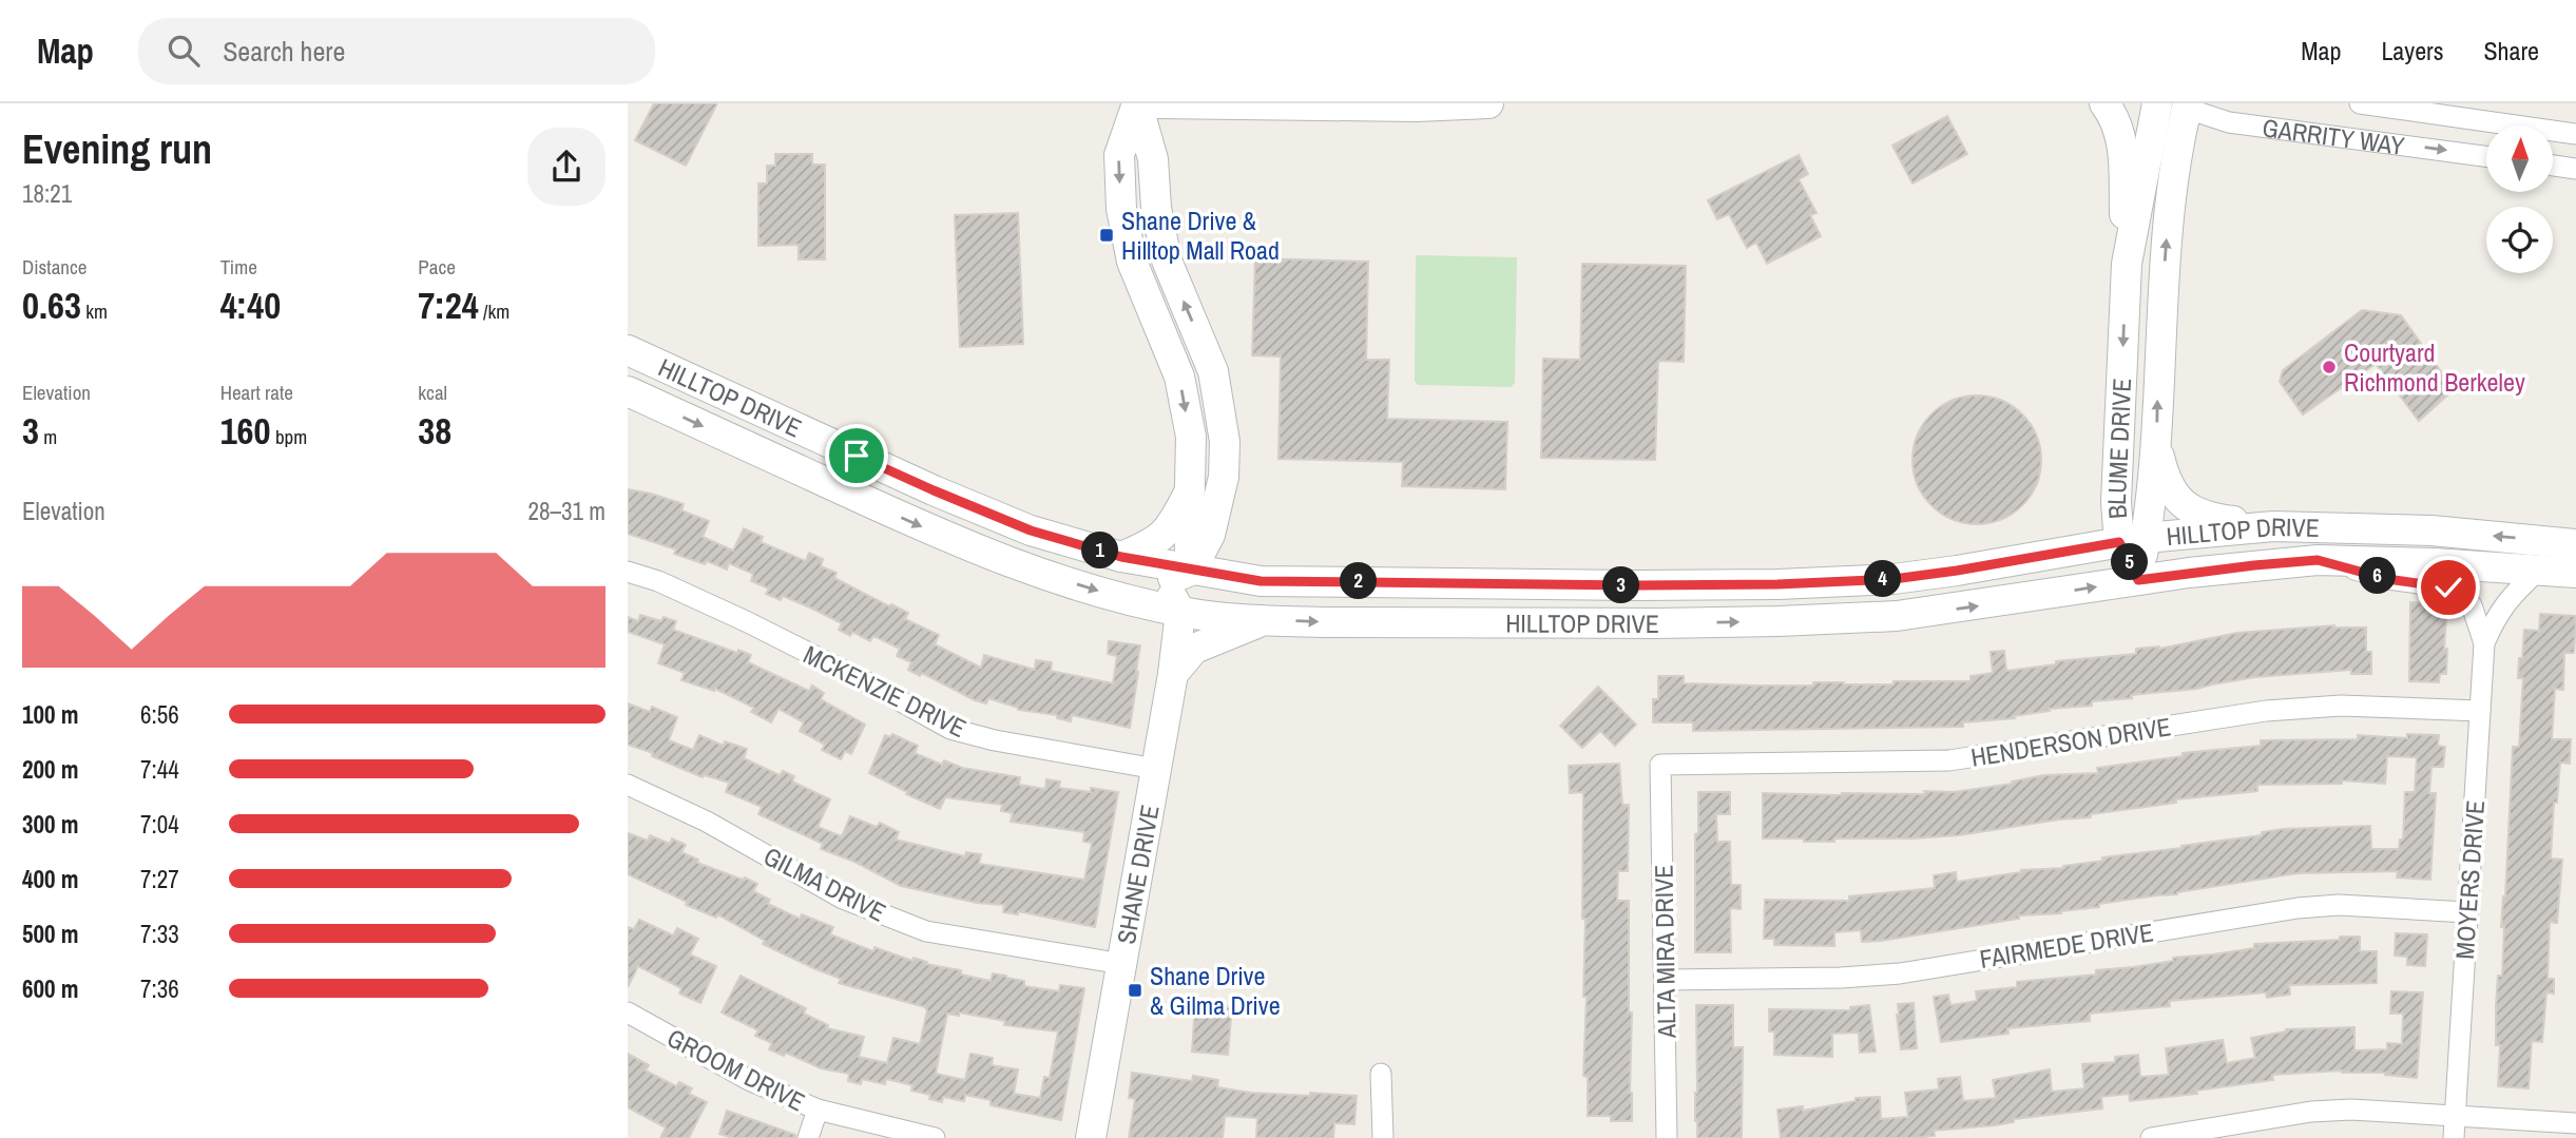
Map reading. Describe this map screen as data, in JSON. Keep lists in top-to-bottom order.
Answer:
{
  "streets": {
    "main road": ["HILLTOP DRIVE", "BLUME DRIVE", "SHANE DRIVE"],
    "street": [
      "GARRITY WAY",
      "MCKENZIE DRIVE",
      "HENDERSON DRIVE",
      "MOYERS DRIVE",
      "GILMA DRIVE",
      "FAIRMEDE DRIVE",
      "ALTA MIRA DRIVE",
      "GROOM DRIVE"
    ]
  },
  "crossings": [
    ["GARRITY WAY", "BLUME DRIVE"],
    ["HILLTOP DRIVE", "BLUME DRIVE"],
    ["HILLTOP DRIVE", "SHANE DRIVE"],
    ["MCKENZIE DRIVE", "SHANE DRIVE"],
    ["HENDERSON DRIVE", "MOYERS DRIVE"],
    ["HENDERSON DRIVE", "ALTA MIRA DRIVE"],
    ["SHANE DRIVE", "GILMA DRIVE"],
    ["MOYERS DRIVE", "FAIRMEDE DRIVE"],
    ["FAIRMEDE DRIVE", "ALTA MIRA DRIVE"]
  ],
  "places": {
    "transit": ["Shane Drive & Hilltop Mall Road", "Shane Drive & Gilma Drive"],
    "other": ["Courtyard Richmond Berkeley"]
  },
  "north": "top",
  "page": {
    "header": "Map",
    "search": "Search here",
    "nav": ["Map", "Layers", "Share"],
    "heading": ["Evening run", "18:21"],
    "stats": [
      ["Distance", "0.63 km"],
      ["Time", "4:40"],
      ["Pace", "7:24 /km"],
      ["Elevation", "3 m"],
      ["Heart rate", "160 bpm"],
      ["kcal", "38"]
    ],
    "chart": ["Elevation", "28–31 m"],
    "pins": [
      "1",
      "5",
      "6",
      "4",
      "2",
      "3"
    ],
    "list": [
      {
        "name": "100 m",
        "note": "6:56"
      },
      {
        "name": "200 m",
        "note": "7:44"
      },
      {
        "name": "300 m",
        "note": "7:04"
      },
      {
        "name": "400 m",
        "note": "7:27"
      },
      {
        "name": "500 m",
        "note": "7:33"
      },
      {
        "name": "600 m",
        "note": "7:36"
      }
    ]
  }
}
